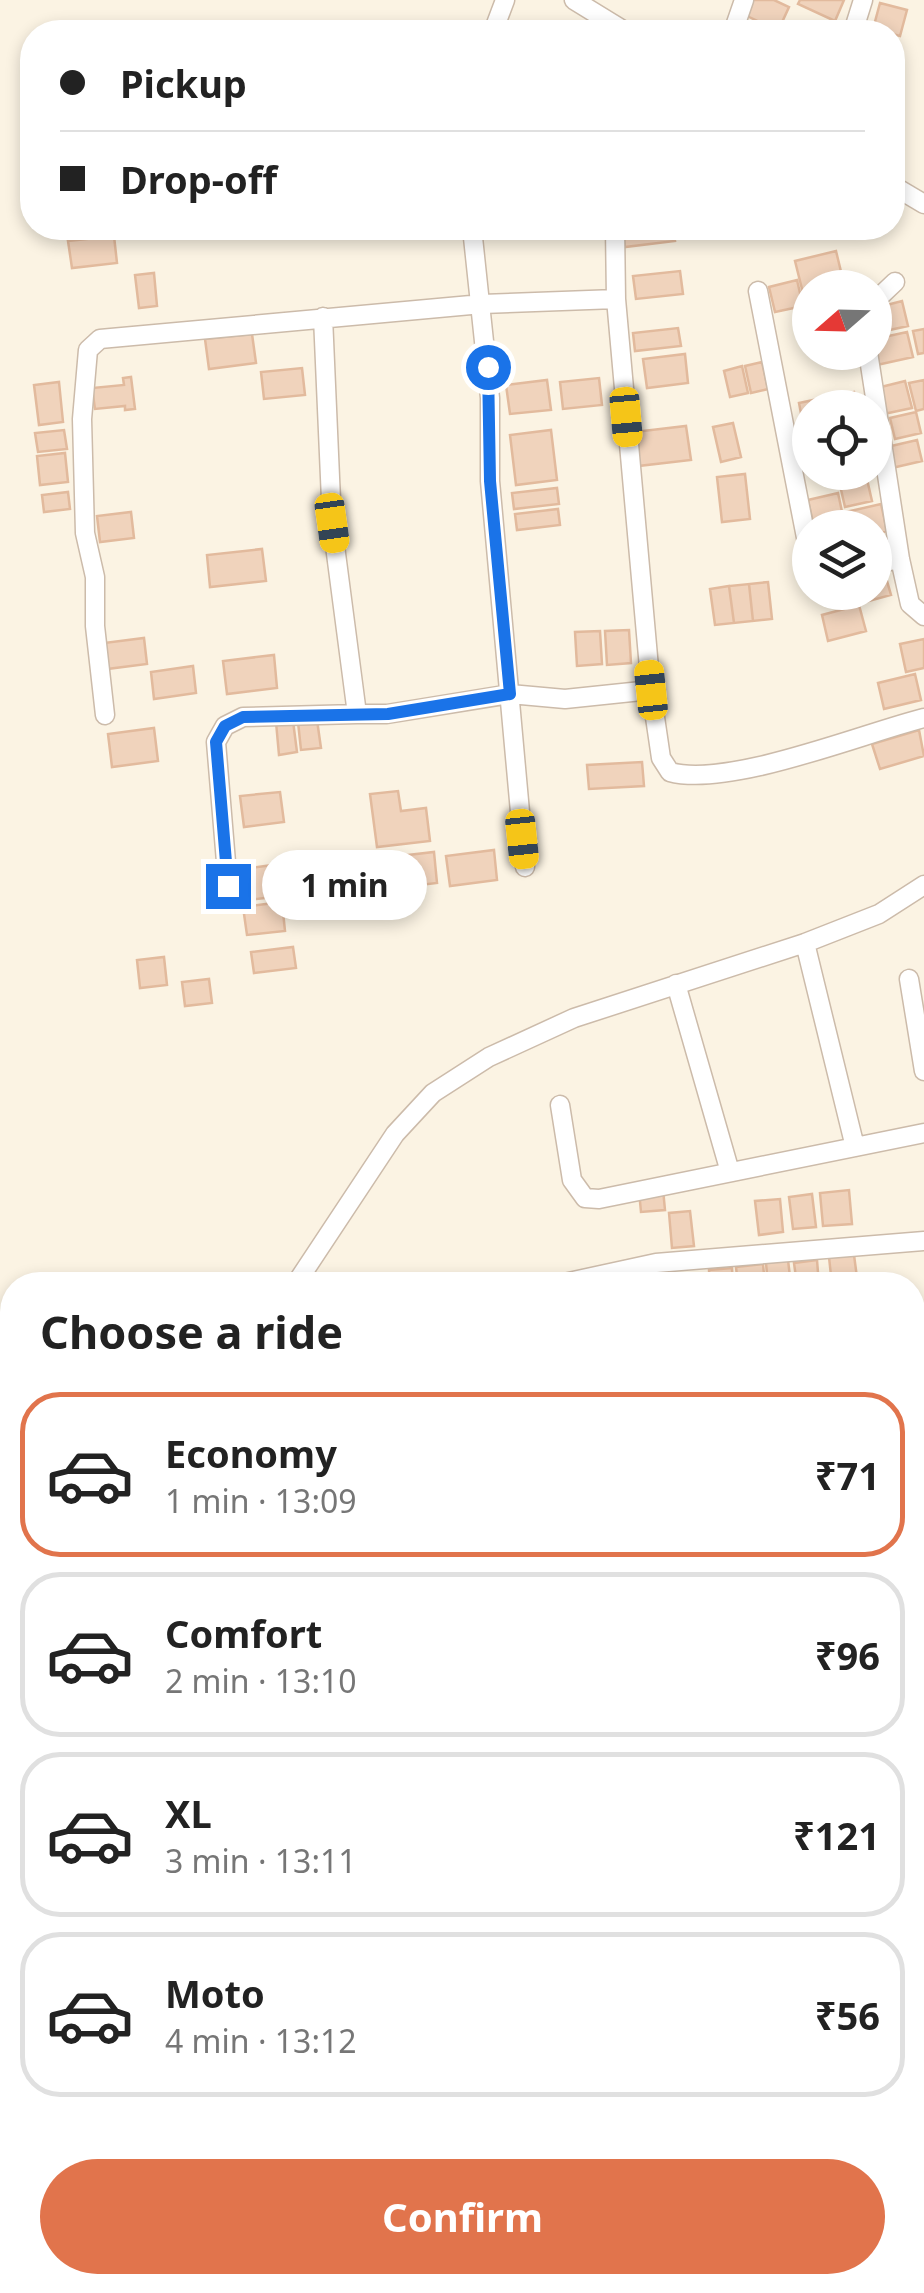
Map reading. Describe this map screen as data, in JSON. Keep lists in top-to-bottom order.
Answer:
{
  "north": "left",
  "page": {
    "banner": ["Pickup", "Drop-off"],
    "bubble": "1 min",
    "heading": "Choose a ride",
    "list": [
      {
        "name": "Economy",
        "note": "1 min · 13:09",
        "value": "₹71"
      },
      {
        "name": "Comfort",
        "note": "2 min · 13:10",
        "value": "₹96"
      },
      {
        "name": "XL",
        "note": "3 min · 13:11",
        "value": "₹121"
      },
      {
        "name": "Moto",
        "note": "4 min · 13:12",
        "value": "₹56"
      }
    ],
    "buttons": "Confirm"
  }
}
